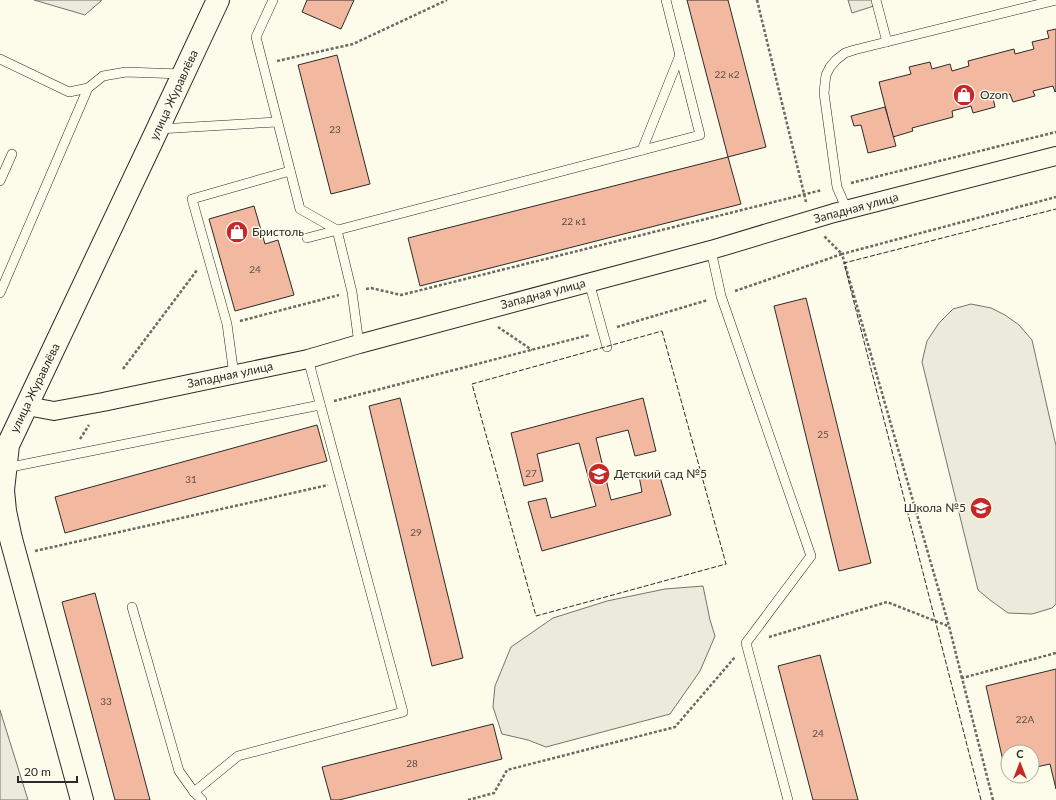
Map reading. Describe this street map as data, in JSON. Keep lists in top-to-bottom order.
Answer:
{
  "streets": {
    "street": ["улица Журавлёва", "Западная улица"]
  },
  "crossings": [
    ["улица Журавлёва", "Западная улица"]
  ],
  "places": {
    "shop": ["Ozon", "Бристоль"],
    "school or university": ["Детский сад №5", "Школа №5"]
  },
  "house_numbers": [
    "22 к2",
    "23",
    "22 к1",
    "24",
    "25",
    "27",
    "31",
    "29",
    "33",
    "22А",
    "24",
    "28"
  ],
  "scale_bar": "20 m",
  "north": "top"
}
